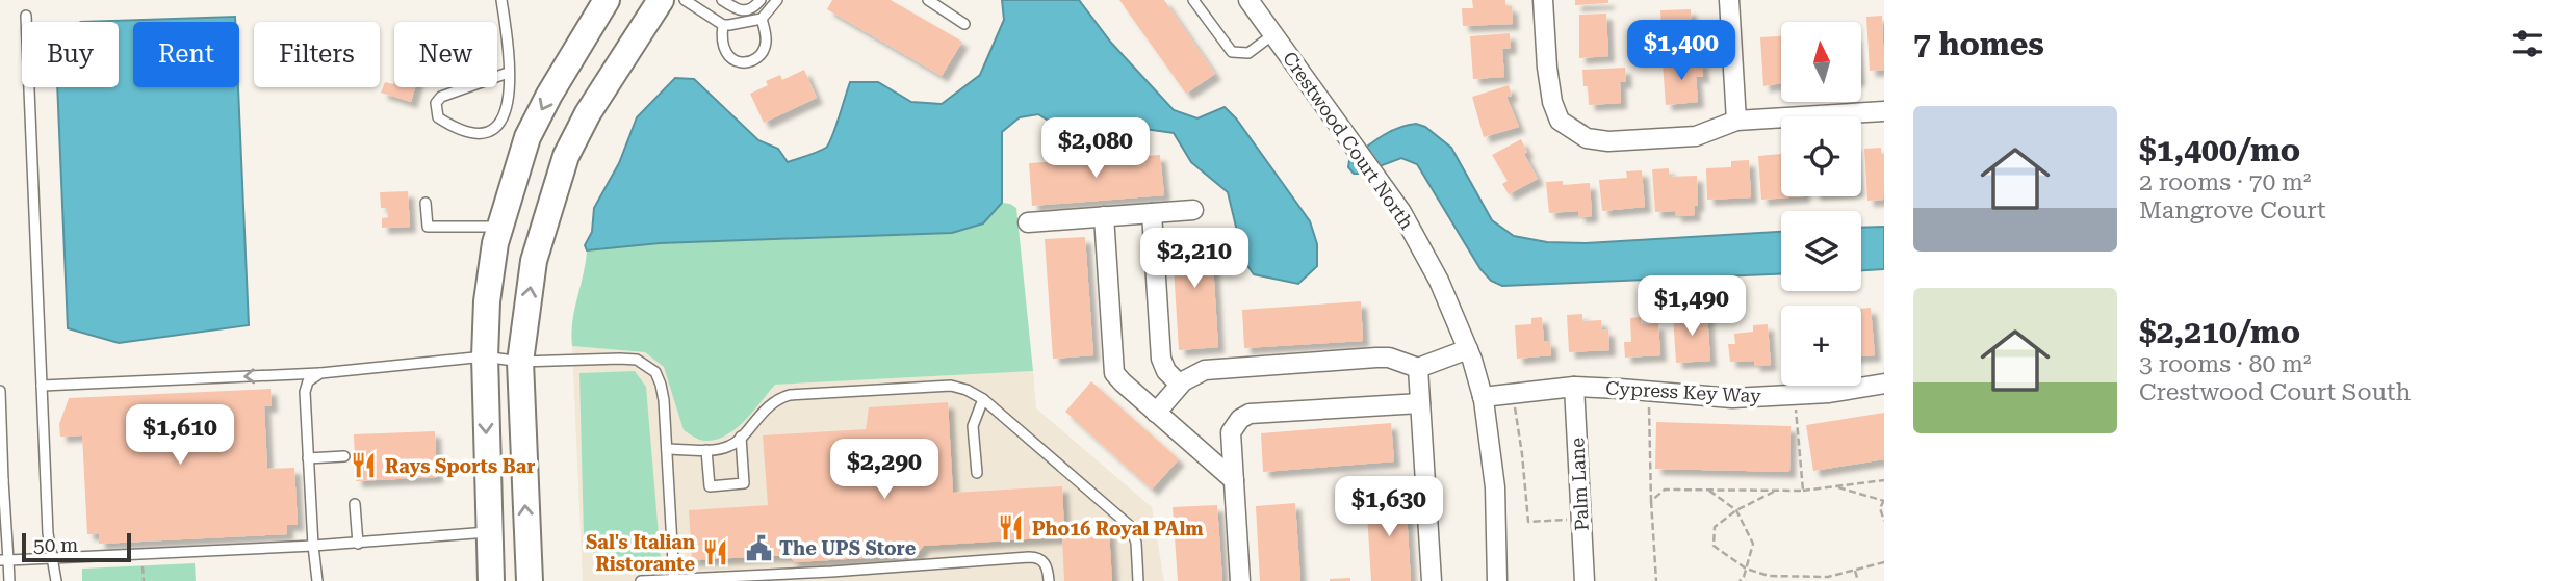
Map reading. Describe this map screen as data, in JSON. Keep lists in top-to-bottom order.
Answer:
{
  "streets": {
    "street": ["Crestwood Court North", "Cypress Key Way", "Palm Lane"]
  },
  "crossings": [
    ["Crestwood Court North", "Cypress Key Way"],
    ["Cypress Key Way", "Palm Lane"]
  ],
  "places": {
    "restaurant": ["Rays Sports Bar", "Pho16 Royal PAlm", "Sal's Italian Ristorante"],
    "public building": ["The UPS Store"]
  },
  "scale_bar": "50 m",
  "north": "top",
  "page": {
    "heading": "7 homes",
    "price": [
      "$1,400",
      "$2,080",
      "$2,210",
      "$1,490",
      "$1,610",
      "$2,290",
      "$1,630"
    ],
    "map_buttons": "+",
    "chip": [
      "Buy",
      "Rent",
      "Filters",
      "New"
    ],
    "list": [
      {
        "name": "$1,400/mo",
        "note": "2 rooms · 70 m² · Mangrove Court"
      },
      {
        "name": "$2,210/mo",
        "note": "3 rooms · 80 m² · Crestwood Court South"
      }
    ],
    "scale": "50 m"
  }
}
